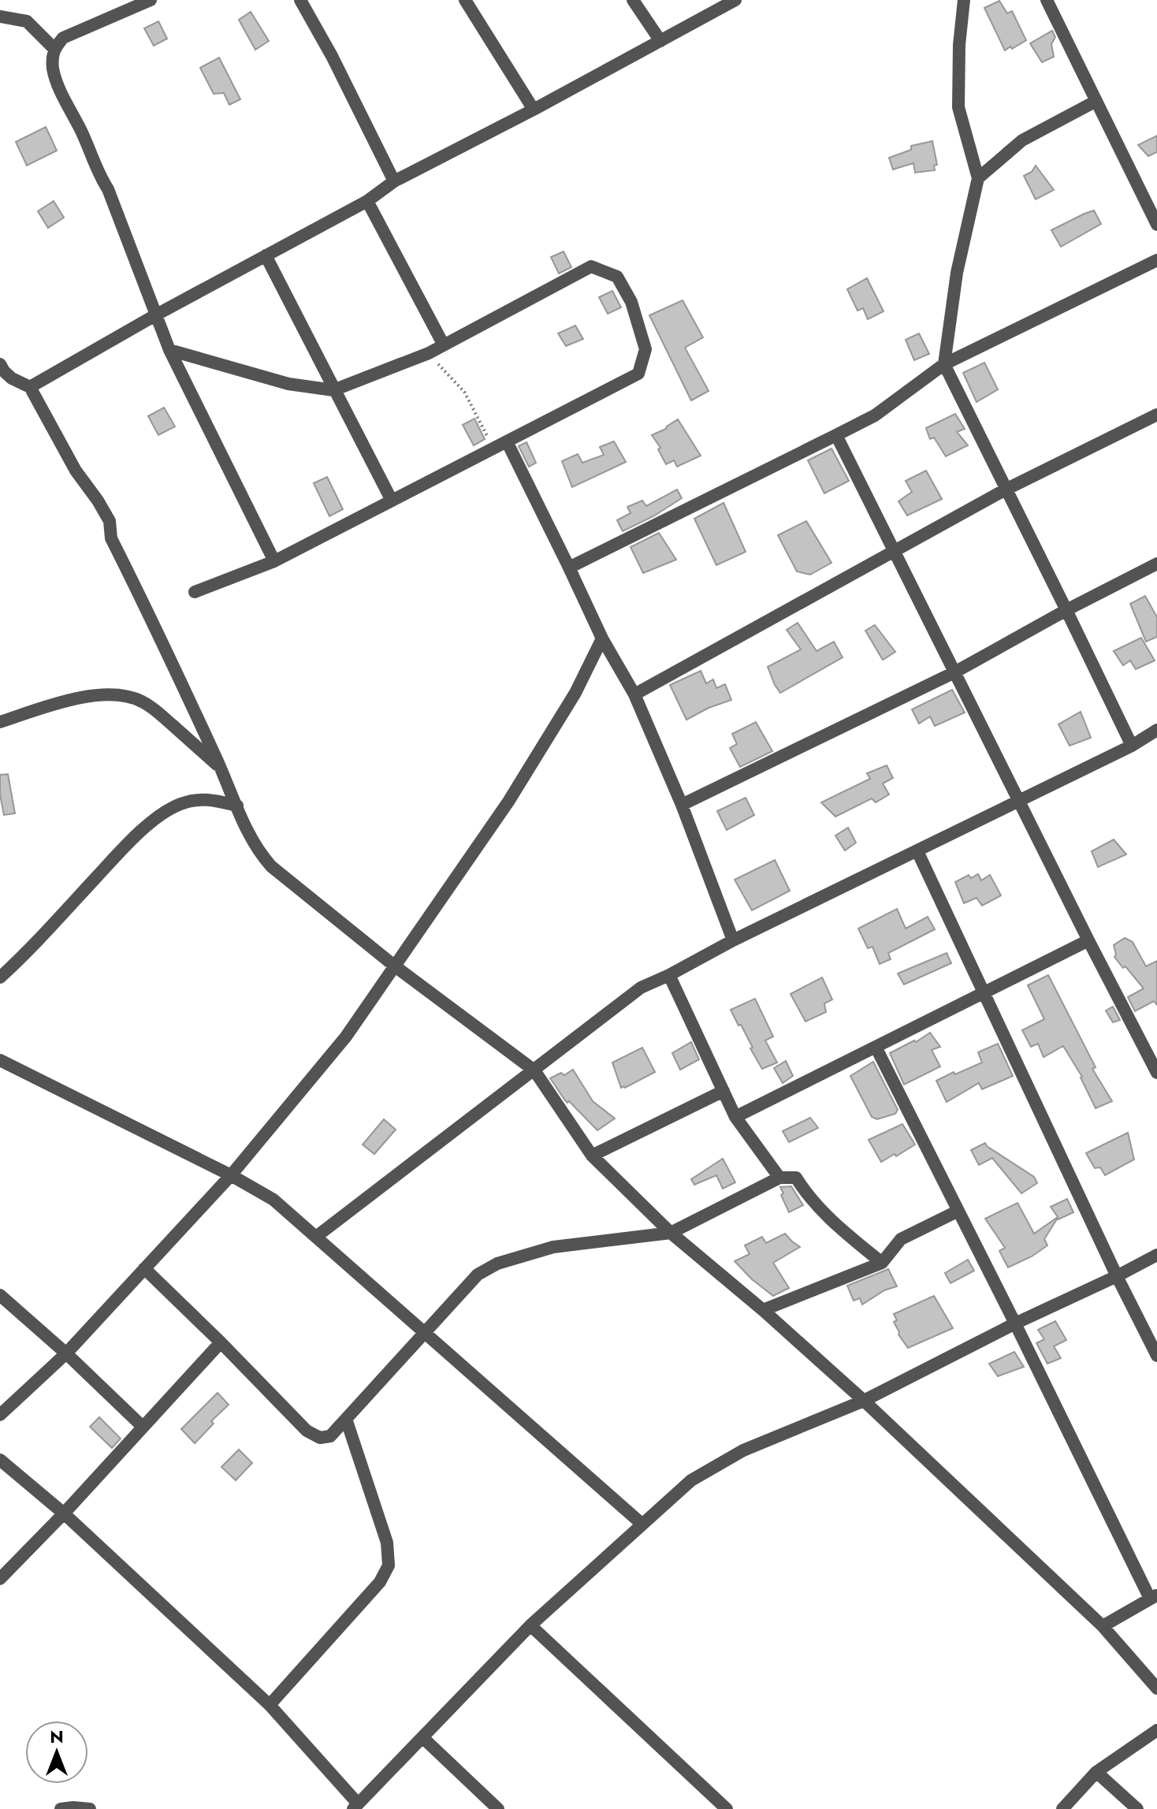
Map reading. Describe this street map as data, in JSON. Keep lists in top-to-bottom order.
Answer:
{
  "north": "top"
}
